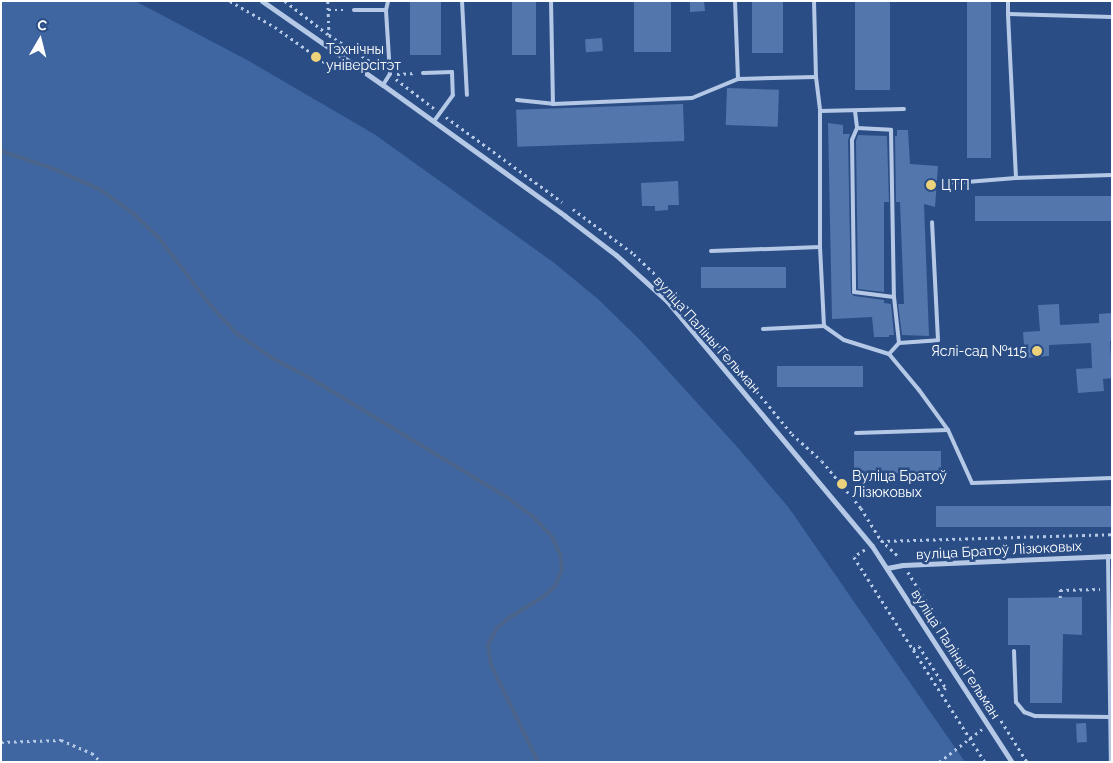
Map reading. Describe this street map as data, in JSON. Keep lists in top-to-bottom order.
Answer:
{
  "streets": {
    "street": ["вуліца Паліны Гельман", "вуліца Братоў Лізюковых"]
  },
  "crossings": [
    ["вуліца Паліны Гельман", "вуліца Братоў Лізюковых"]
  ],
  "places": [
    "Тэхнічны універсітэт",
    "ЦТП",
    "Яслі-сад №115",
    "Вуліца Братоў Лізюковых"
  ],
  "north": "top"
}
